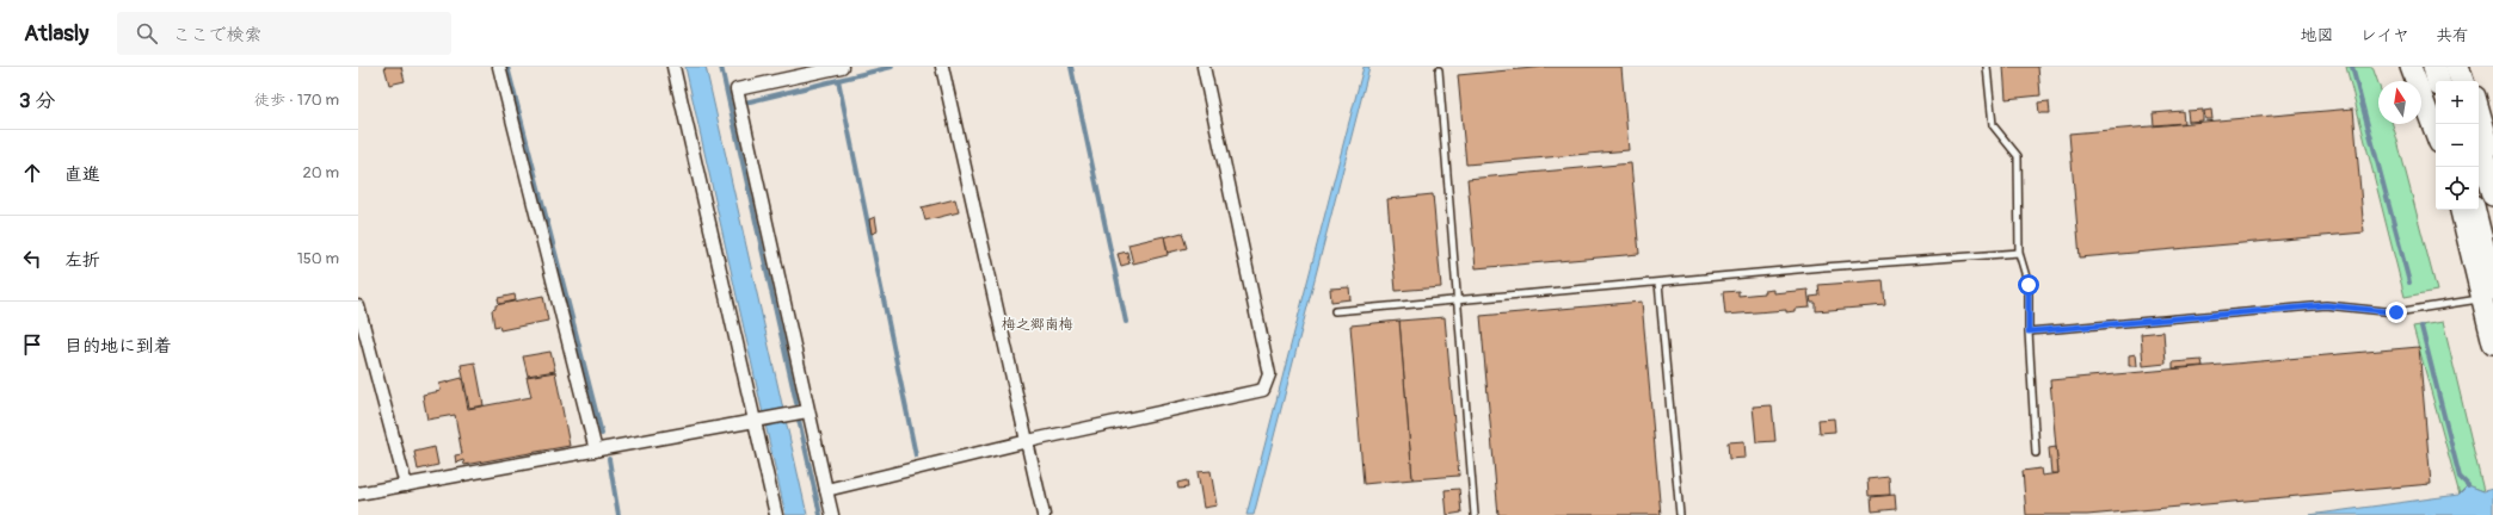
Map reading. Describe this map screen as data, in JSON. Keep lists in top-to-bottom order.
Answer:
{
  "districts": ["梅之郷南梅"],
  "north": "top",
  "page": {
    "header": "Atlasly",
    "search": "ここで検索",
    "nav": ["地図", "レイヤ", "共有"],
    "heading": ["3 分", "徒歩 · 170 m"],
    "map_buttons": ["+", "−"],
    "list": [
      ["直進", "20 m"],
      ["左折", "150 m"],
      "目的地に到着"
    ]
  }
}
